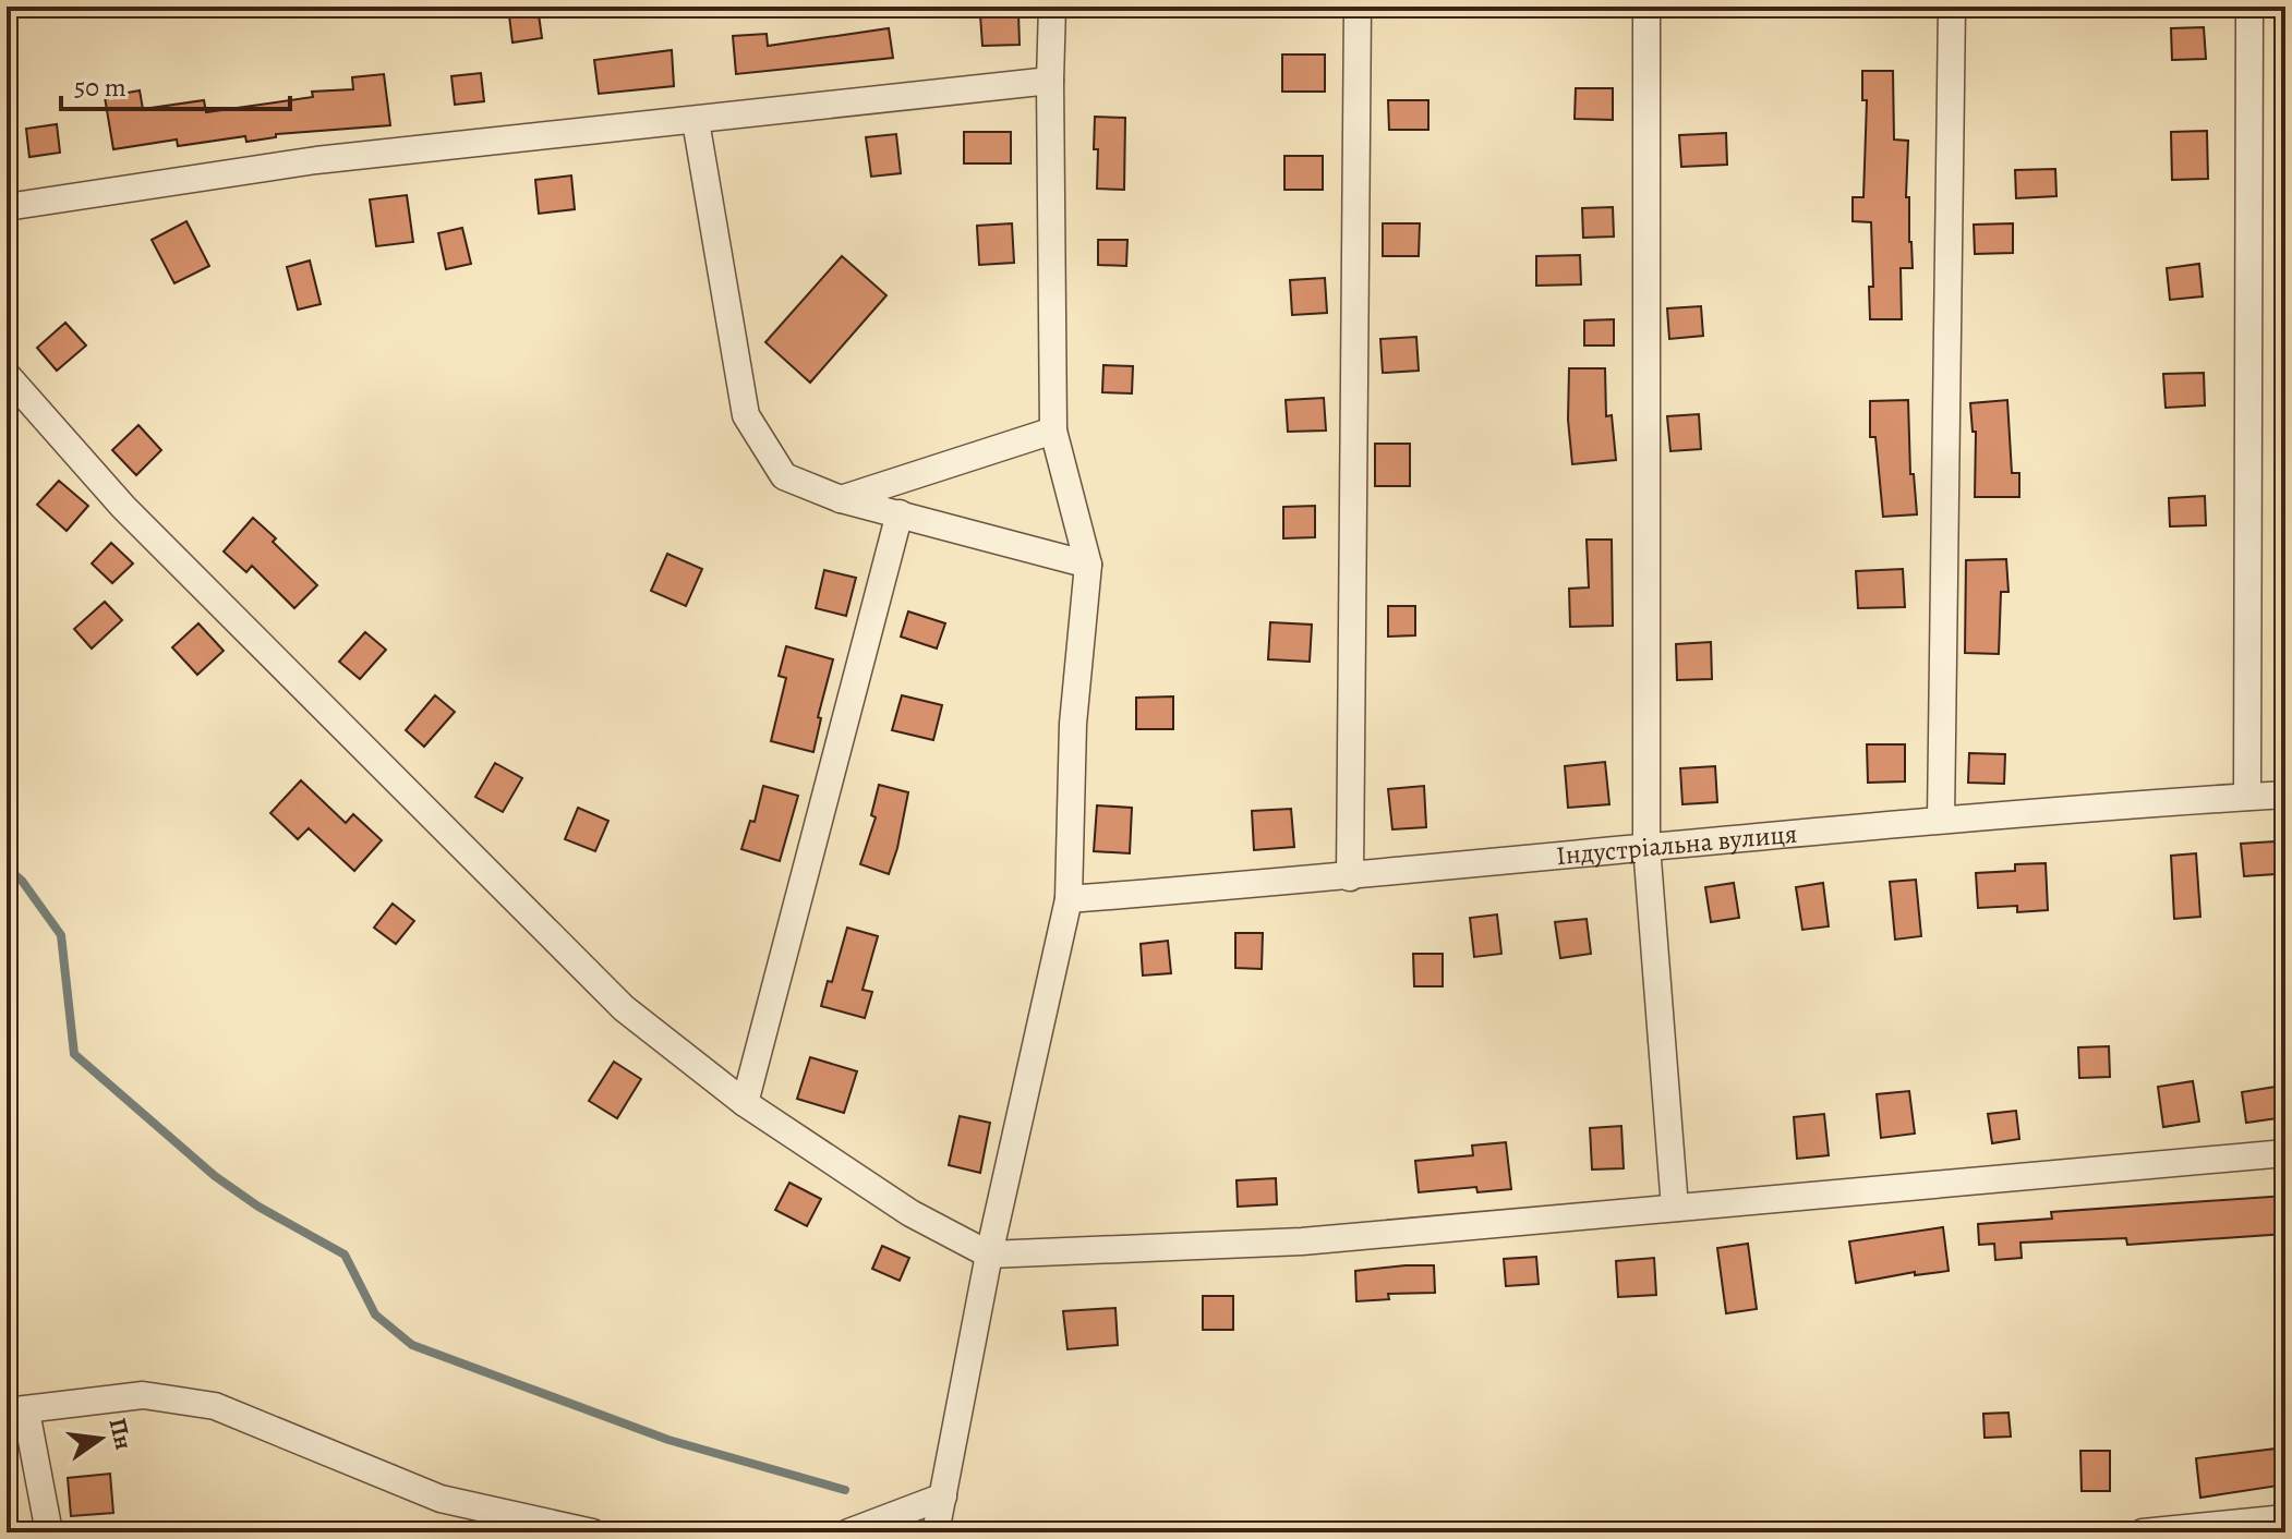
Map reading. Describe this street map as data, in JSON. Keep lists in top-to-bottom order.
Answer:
{
  "streets": {
    "street": ["Індустріальна вулиця"]
  },
  "scale_bar": "50 m",
  "north": "right"
}
